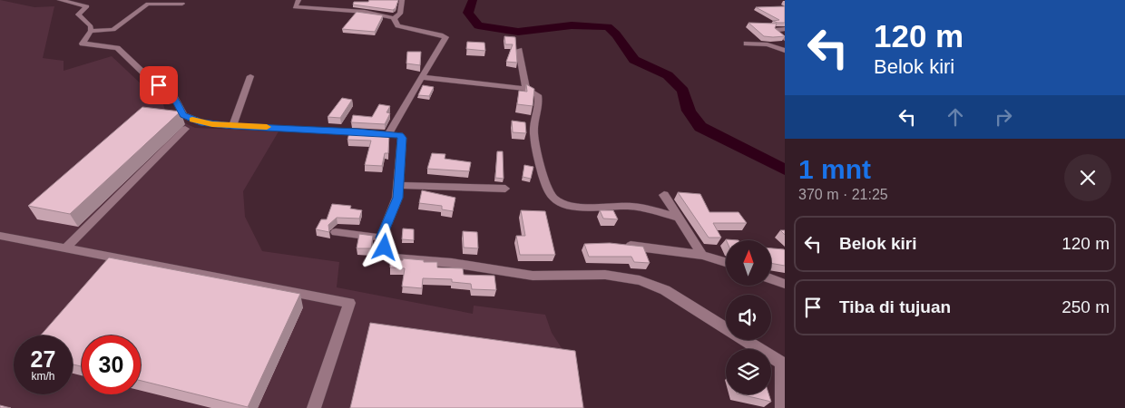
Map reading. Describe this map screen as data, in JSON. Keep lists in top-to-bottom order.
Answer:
{
  "north": "top",
  "page": {
    "turn": ["120 m", "Belok kiri"],
    "heading": ["1 mnt", "370 m · 21:25"],
    "list": [
      {
        "name": "Belok kiri",
        "value": "120 m"
      },
      {
        "name": "Tiba di tujuan",
        "value": "250 m"
      }
    ],
    "speed": "27 km/h",
    "limit": "30"
  }
}
